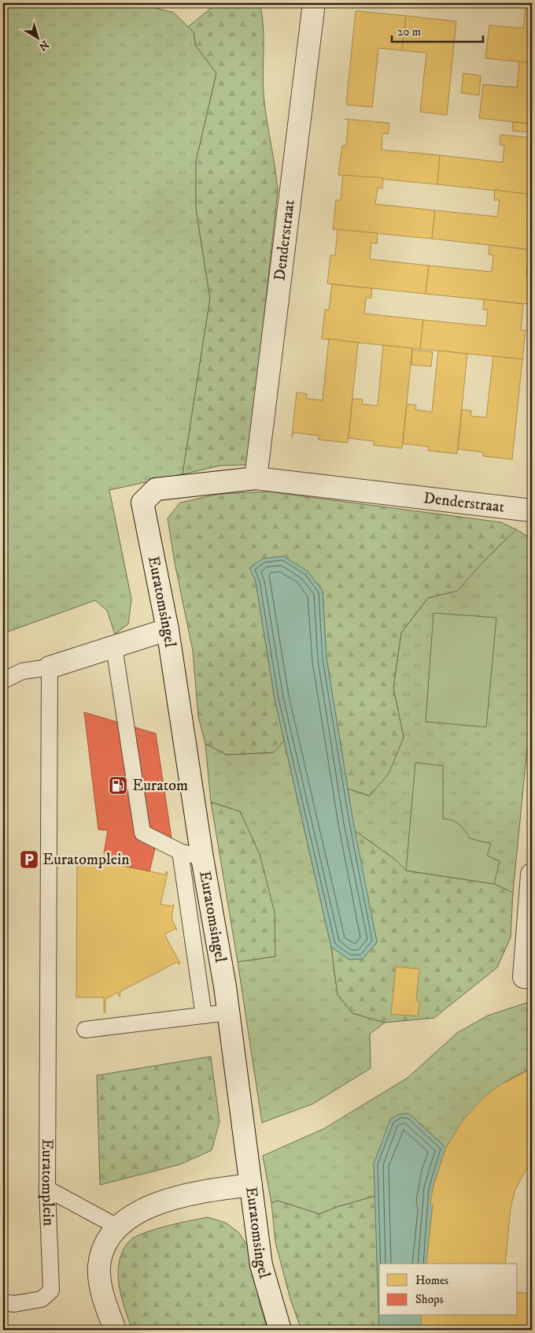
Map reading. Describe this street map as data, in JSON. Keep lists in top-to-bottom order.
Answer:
{
  "streets": {
    "street": ["Denderstraat", "Euratomsingel"],
    "lane": ["Euratomplein"]
  },
  "crossings": [
    ["Denderstraat", "Euratomsingel"]
  ],
  "places": {
    "fuel station": ["Euratom"],
    "parking": ["Euratomplein"]
  },
  "legend": ["Homes", "Shops"],
  "scale_bar": "20 m",
  "north": "bottom right"
}
